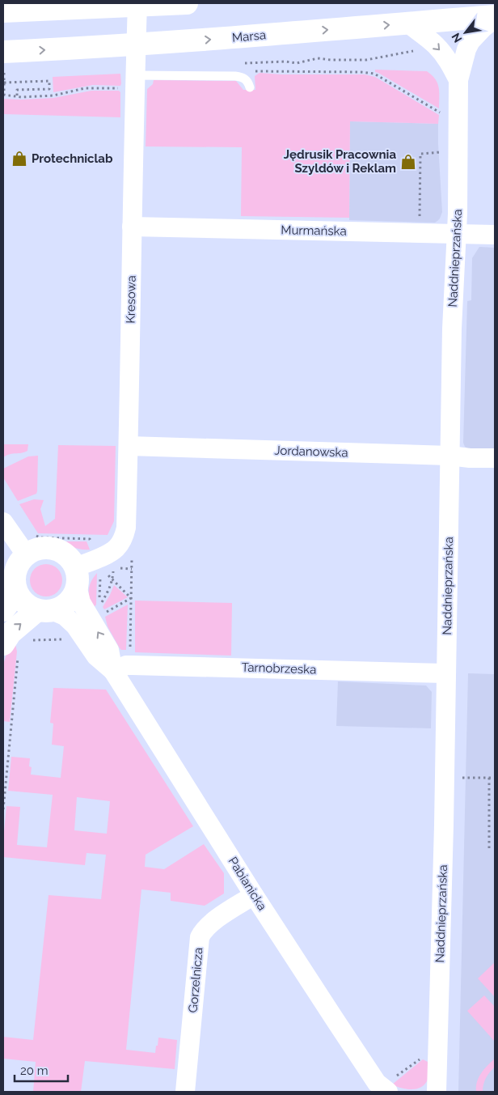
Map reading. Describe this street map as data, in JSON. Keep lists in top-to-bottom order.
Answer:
{
  "streets": {
    "main road": ["Marsa"],
    "street": [
      "Murmańska",
      "Naddnieprzańska",
      "Kresowa",
      "Jordanowska",
      "Tarnobrzeska",
      "Pabianicka",
      "Gorzelnicza"
    ]
  },
  "crossings": [
    ["Marsa", "Naddnieprzańska"],
    ["Murmańska", "Naddnieprzańska"],
    ["Murmańska", "Kresowa"],
    ["Naddnieprzańska", "Jordanowska"],
    ["Naddnieprzańska", "Tarnobrzeska"],
    ["Kresowa", "Jordanowska"],
    ["Kresowa", "Pabianicka"],
    ["Tarnobrzeska", "Pabianicka"],
    ["Pabianicka", "Gorzelnicza"]
  ],
  "places": {
    "shop": ["Protechniclab", "Jędrusik Pracownia Szyldów i Reklam"]
  },
  "scale_bar": "20 m",
  "north": "bottom left"
}
